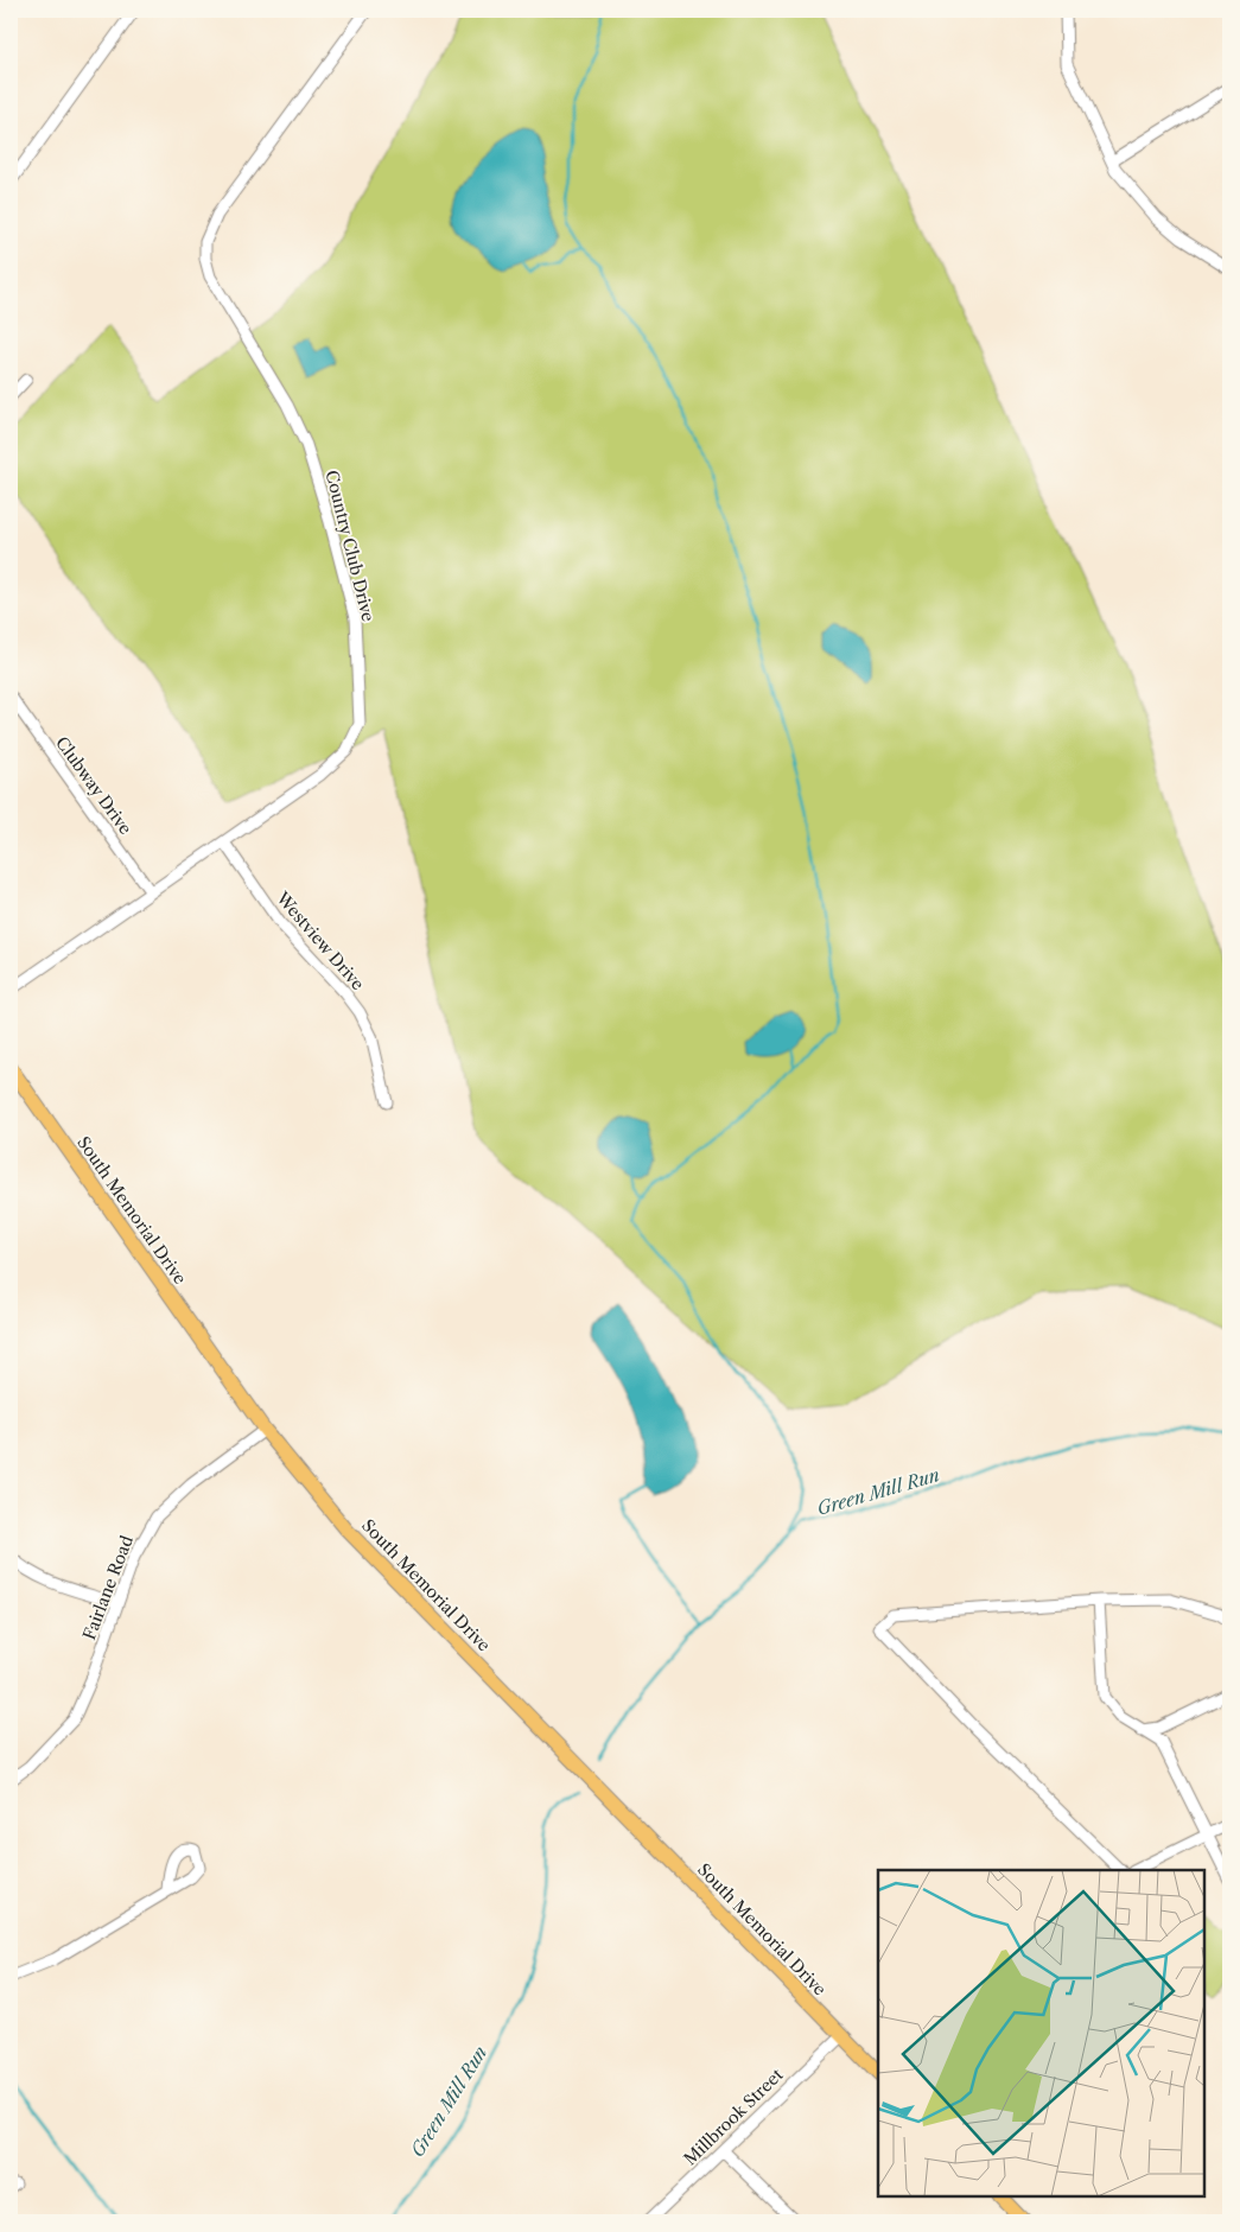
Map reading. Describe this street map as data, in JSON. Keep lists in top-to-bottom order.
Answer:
{
  "streets": {
    "main road": ["South Memorial Drive"],
    "street": [
      "Country Club Drive",
      "Clubway Drive",
      "Westview Drive",
      "Fairlane Road",
      "Millbrook Street"
    ]
  },
  "crossings": [
    ["Country Club Drive", "Clubway Drive"],
    ["Country Club Drive", "Westview Drive"],
    ["South Memorial Drive", "Fairlane Road"],
    ["South Memorial Drive", "Millbrook Street"]
  ],
  "water": ["Green Mill Run"]
}
